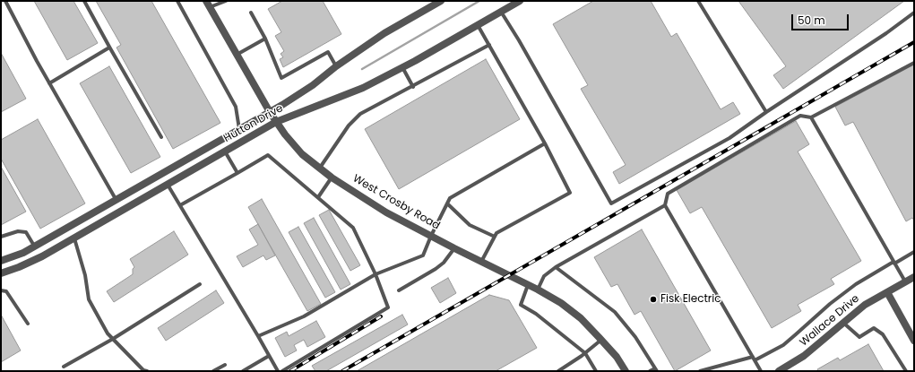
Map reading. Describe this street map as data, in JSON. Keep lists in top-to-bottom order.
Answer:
{
  "streets": {
    "street": ["Hutton Drive", "West Crosby Road", "Wallace Drive"]
  },
  "crossings": [
    ["Hutton Drive", "West Crosby Road"]
  ],
  "places": ["Fisk Electric"],
  "scale_bar": "50 m"
}
